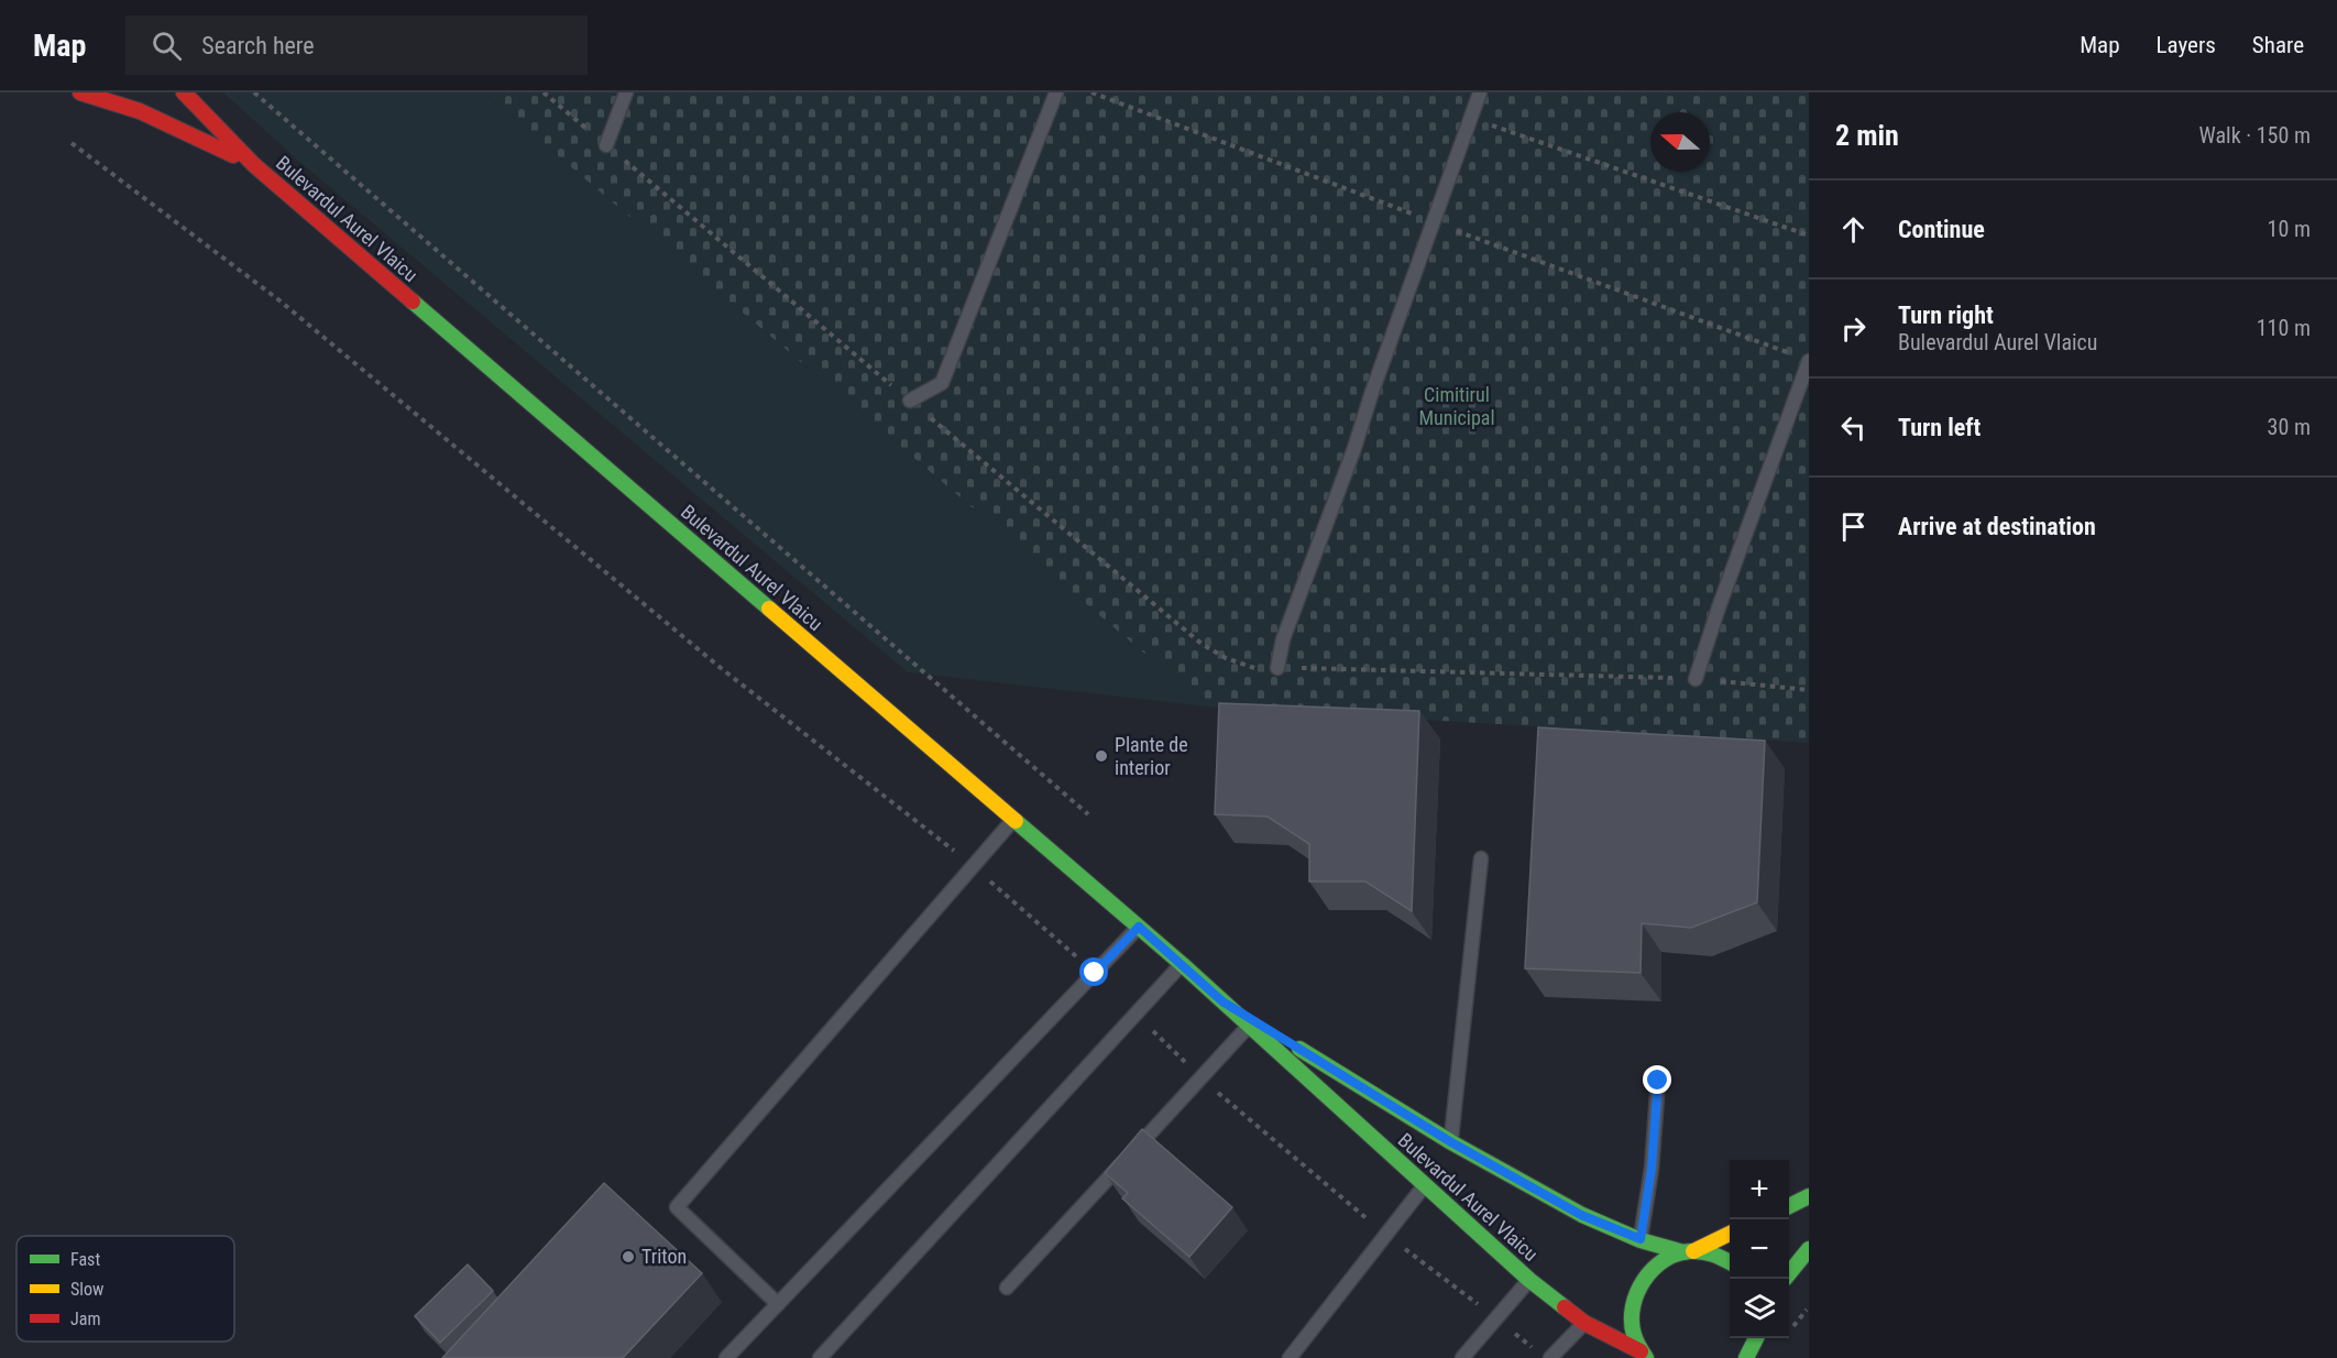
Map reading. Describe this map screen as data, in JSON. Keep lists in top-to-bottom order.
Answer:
{
  "streets": {
    "main road": ["Bulevardul Aurel Vlaicu"]
  },
  "parks": ["Cimitirul Municipal"],
  "places": ["Plante de interior", "Triton"],
  "legend": ["Fast", "Slow", "Jam"],
  "north": "left",
  "page": {
    "header": "Map",
    "search": "Search here",
    "nav": ["Map", "Layers", "Share"],
    "heading": ["2 min", "Walk · 150 m"],
    "list": [
      ["Continue", "10 m"],
      ["Turn right", "Bulevardul Aurel Vlaicu", "110 m"],
      ["Turn left", "30 m"],
      "Arrive at destination"
    ],
    "map_buttons": ["+", "−"]
  }
}
